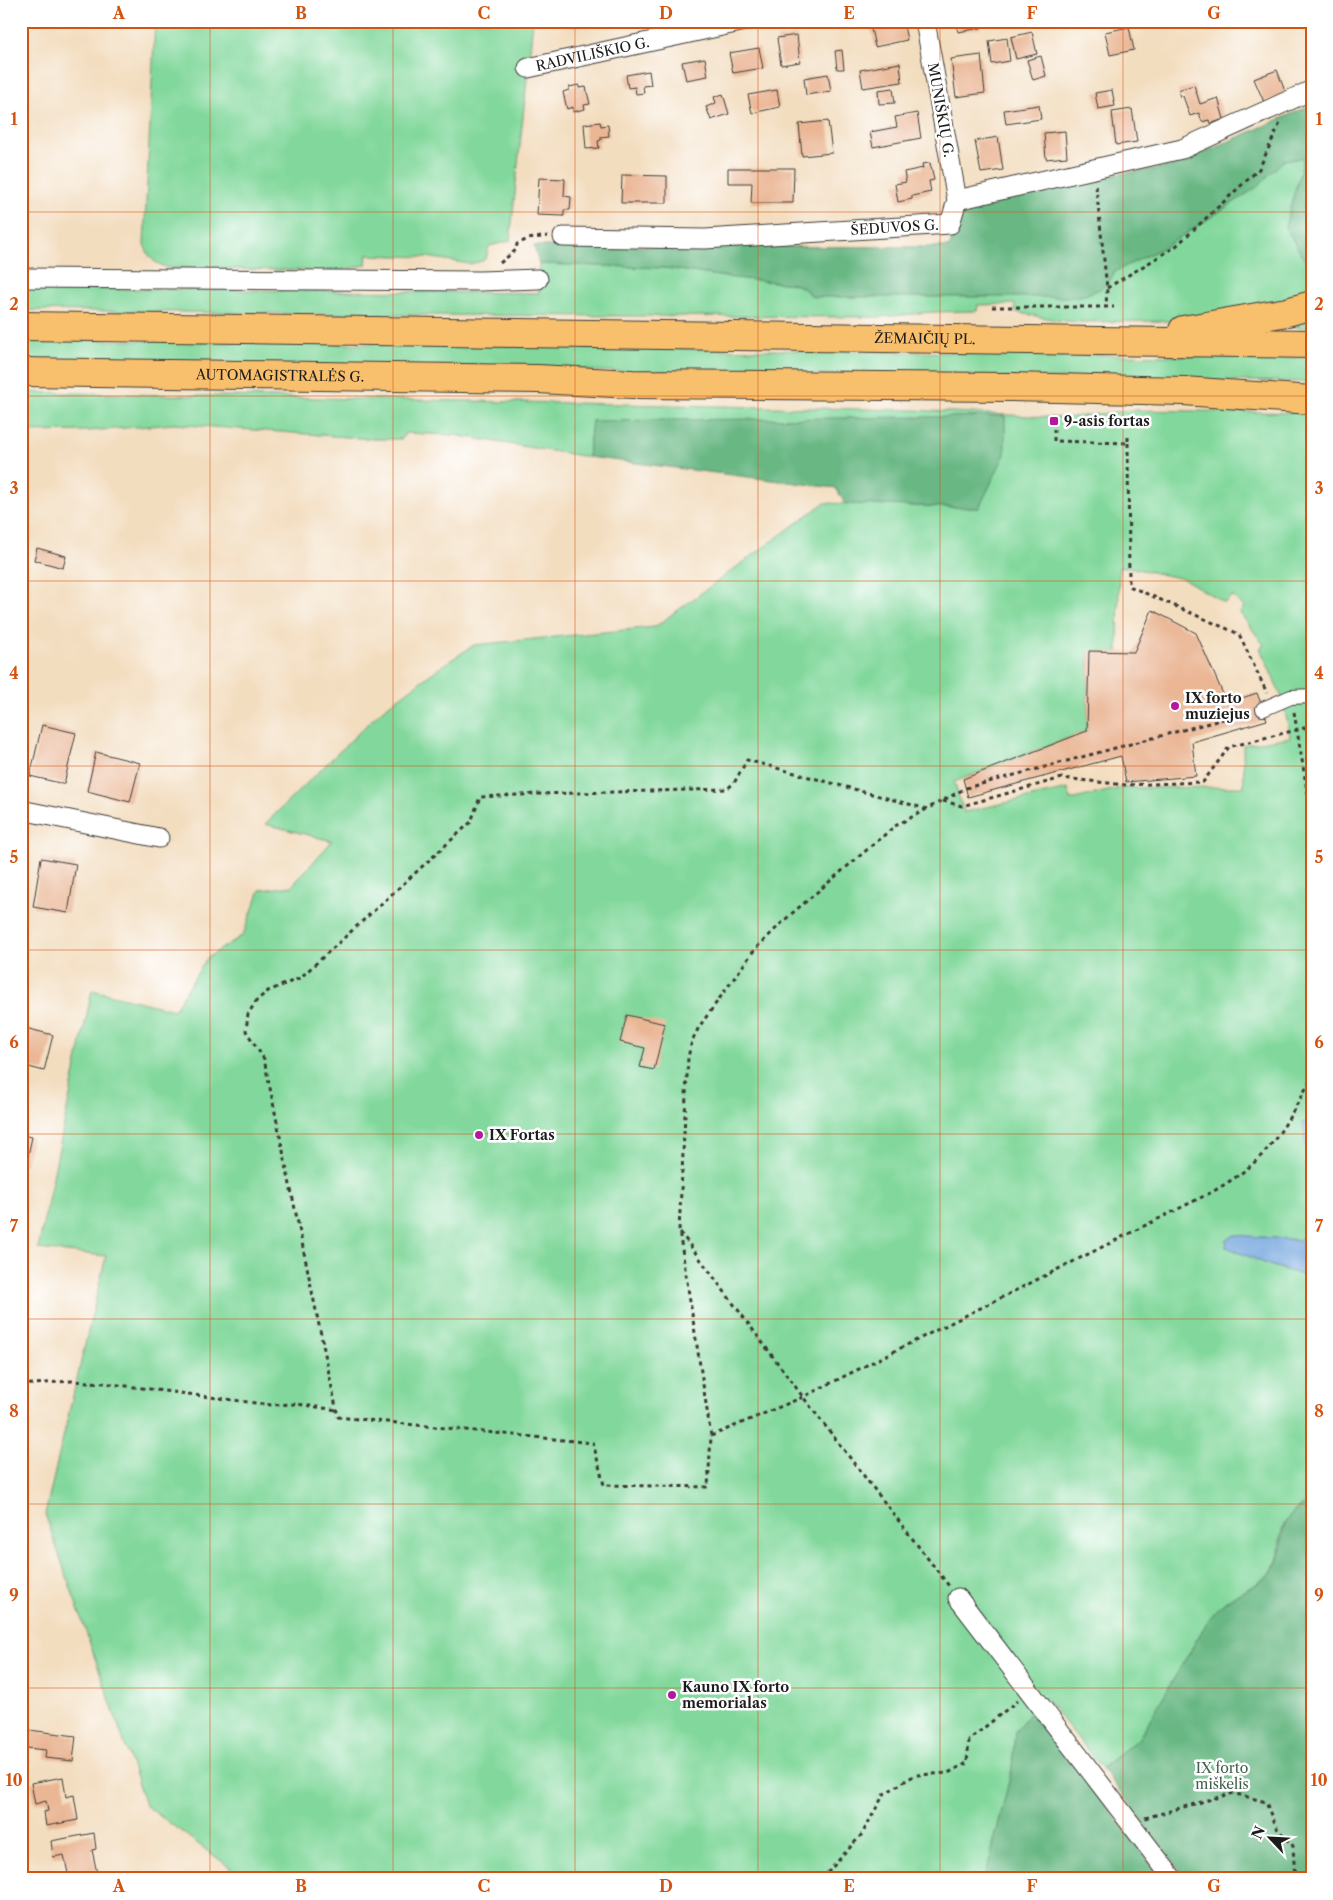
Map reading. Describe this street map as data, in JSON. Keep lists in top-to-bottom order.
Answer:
{
  "streets": {
    "highway": ["ŽEMAIČIŲ PL.", "AUTOMAGISTRALĖS G."],
    "street": ["RADVILIŠKIO G.", "MUNIŠKIŲ G.", "ŠEDUVOS G."]
  },
  "crossings": [
    ["MUNIŠKIŲ G.", "ŠEDUVOS G."]
  ],
  "parks": ["IX forto miškelis"],
  "places": {
    "transit": ["9-asis fortas"],
    "other": ["IX forto muziejus", "IX Fortas", "Kauno IX forto memorialas"]
  },
  "north": "top left",
  "grid": {
    "columns": [
      "A",
      "B",
      "C",
      "D",
      "E",
      "F",
      "G"
    ],
    "rows": [
      "1",
      "2",
      "3",
      "4",
      "5",
      "6",
      "7",
      "8",
      "9",
      "10"
    ]
  }
}
